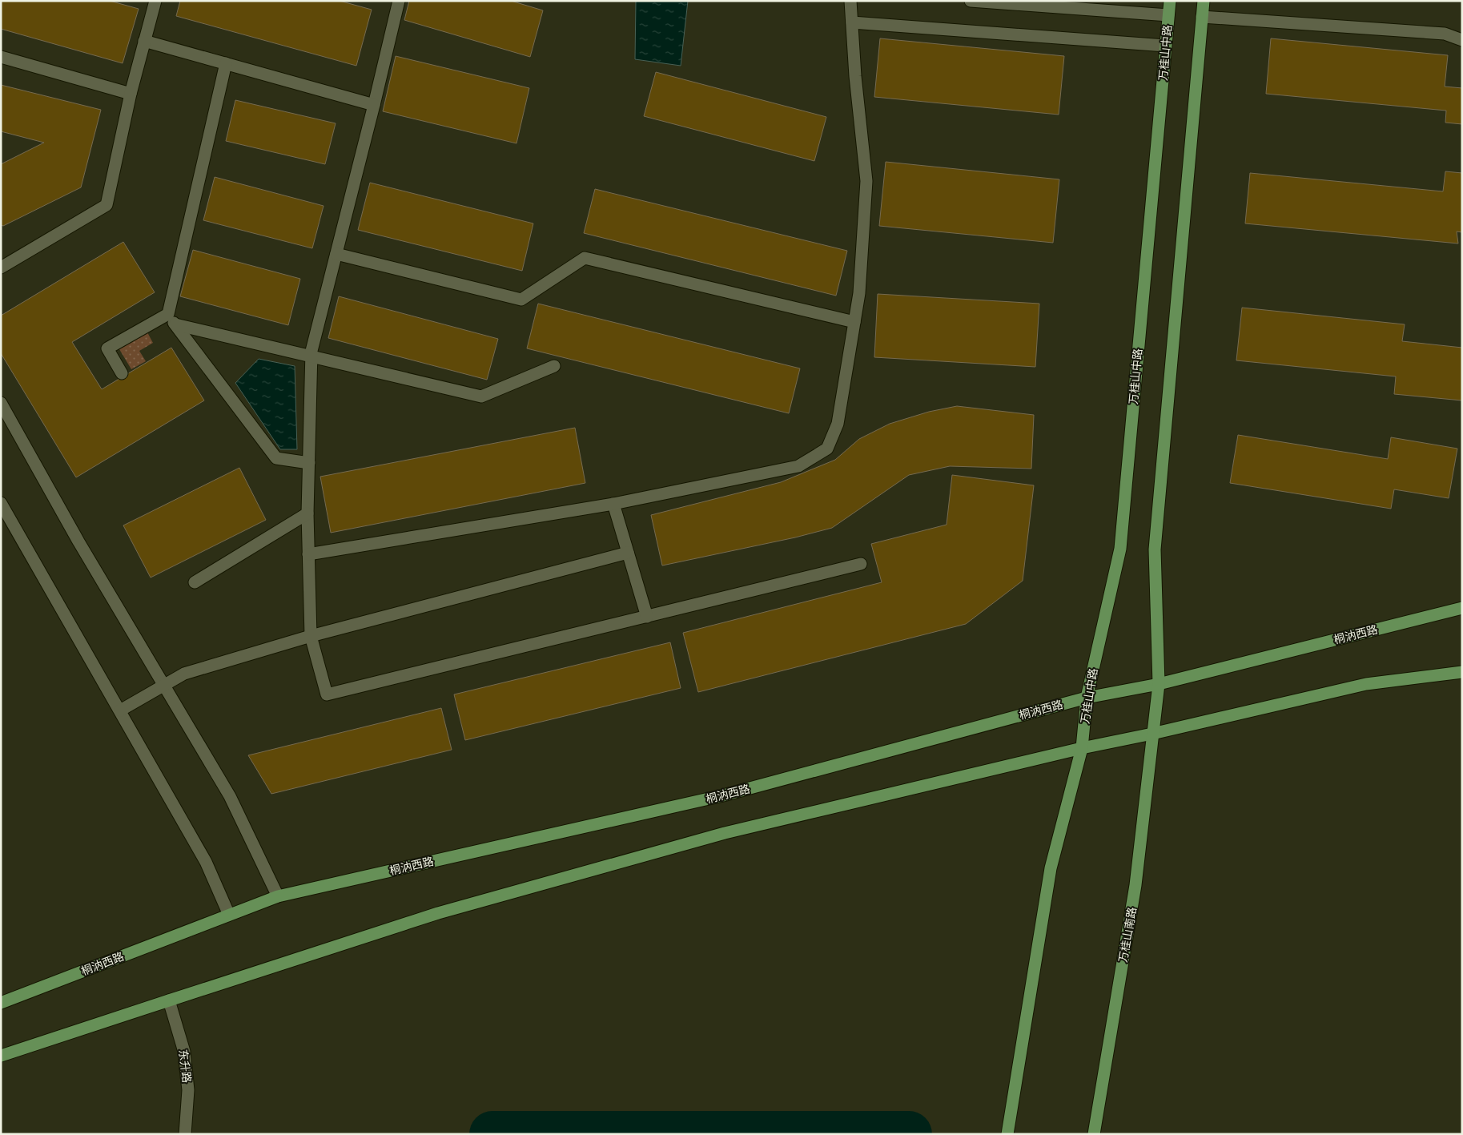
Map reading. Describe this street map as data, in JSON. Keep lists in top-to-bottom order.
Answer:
{
  "streets": {
    "main road": ["万桂山中路", "桐汭西路", "万桂山南路"],
    "street": ["东升路"]
  },
  "crossings": [
    ["万桂山中路", "桐汭西路"]
  ]
}
